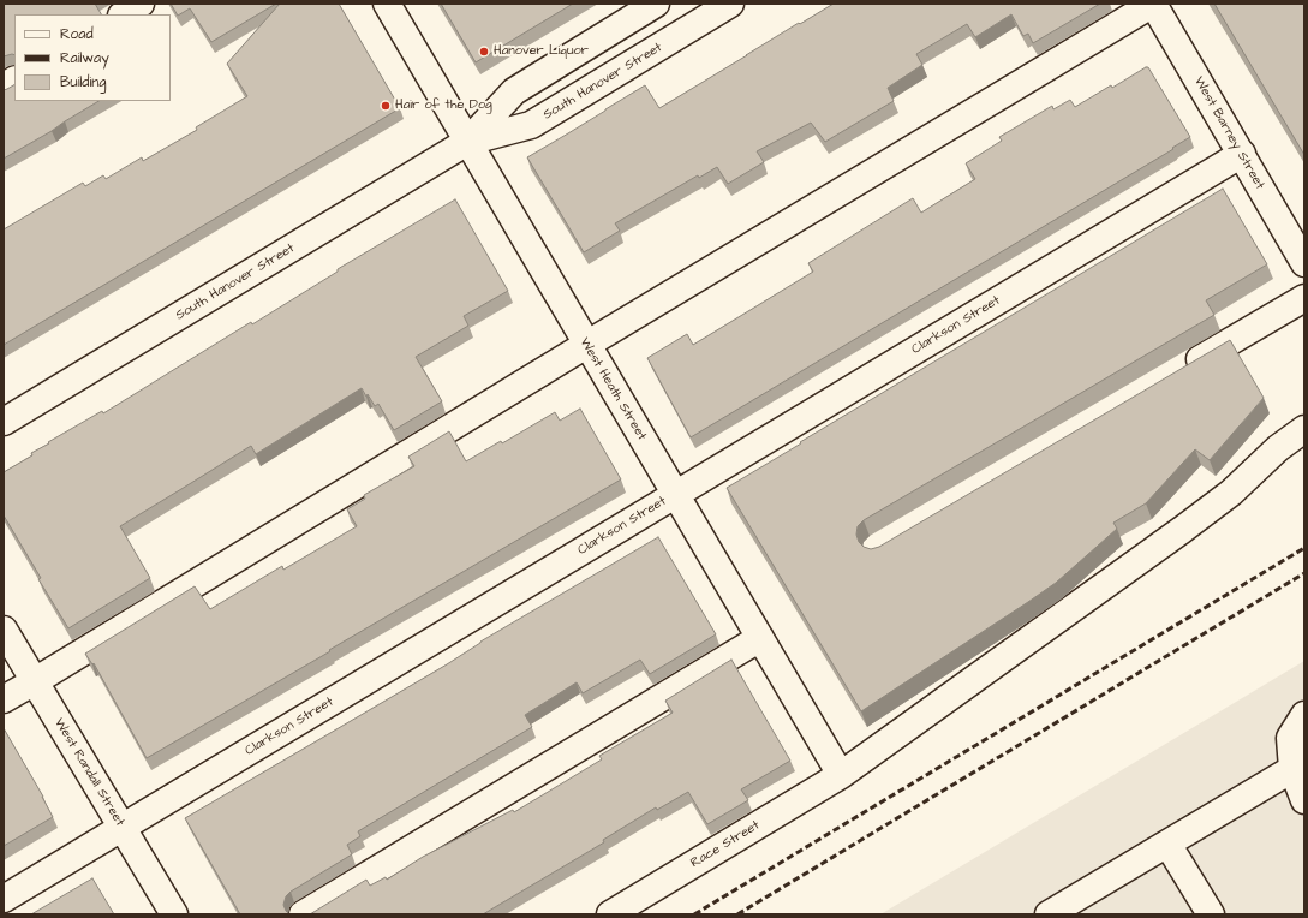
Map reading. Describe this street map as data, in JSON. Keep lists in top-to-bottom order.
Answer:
{
  "streets": {
    "street": [
      "South Hanover Street",
      "West Barney Street",
      "Clarkson Street",
      "West Heath Street",
      "West Randall Street",
      "Race Street"
    ]
  },
  "crossings": [
    ["South Hanover Street", "West Heath Street"],
    ["West Barney Street", "Clarkson Street"],
    ["Clarkson Street", "West Heath Street"],
    ["Clarkson Street", "West Randall Street"],
    ["West Heath Street", "Race Street"]
  ],
  "places": ["Hanover Liquor", "Hair of the Dog"],
  "legend": ["Road", "Railway", "Building"]
}
